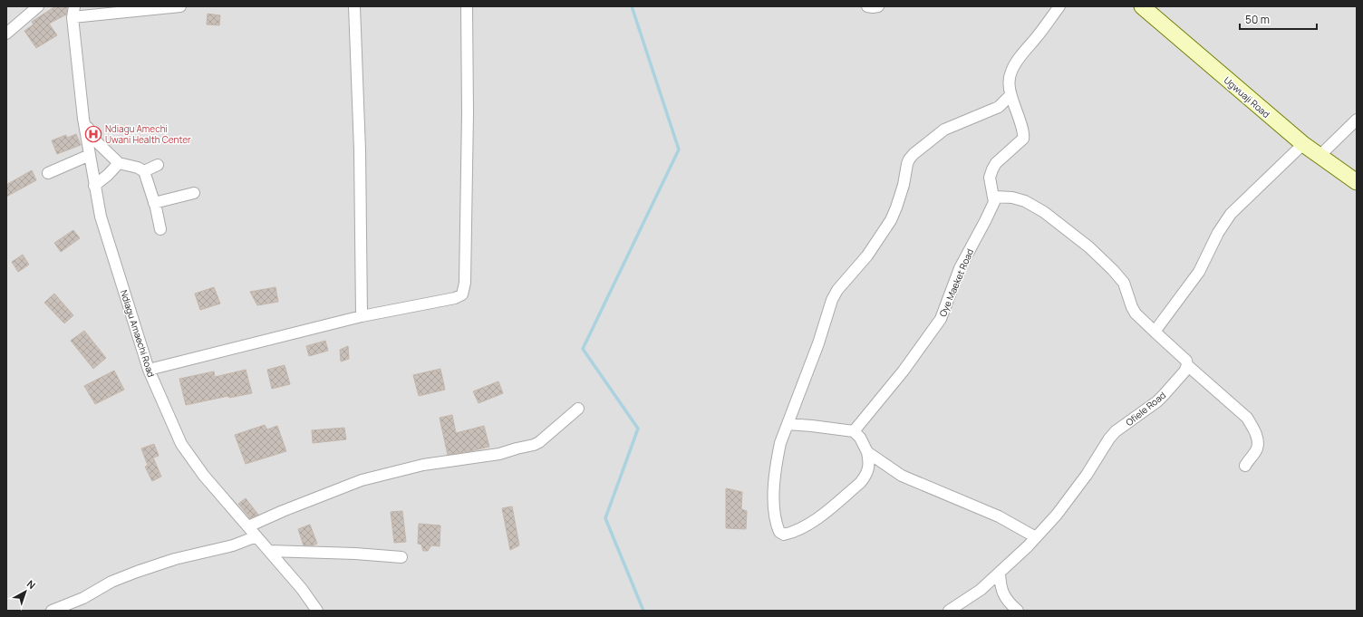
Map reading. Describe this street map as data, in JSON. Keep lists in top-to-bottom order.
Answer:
{
  "streets": {
    "main road": ["Ugwuaji Road"],
    "street": ["Oye Maeket Road", "Ndiagu Amaechi Road", "Ofiele Road"]
  },
  "places": {
    "hospital": ["Ndiagu Amechi Uwani Health Center"]
  },
  "scale_bar": "50 m",
  "north": "top right"
}
